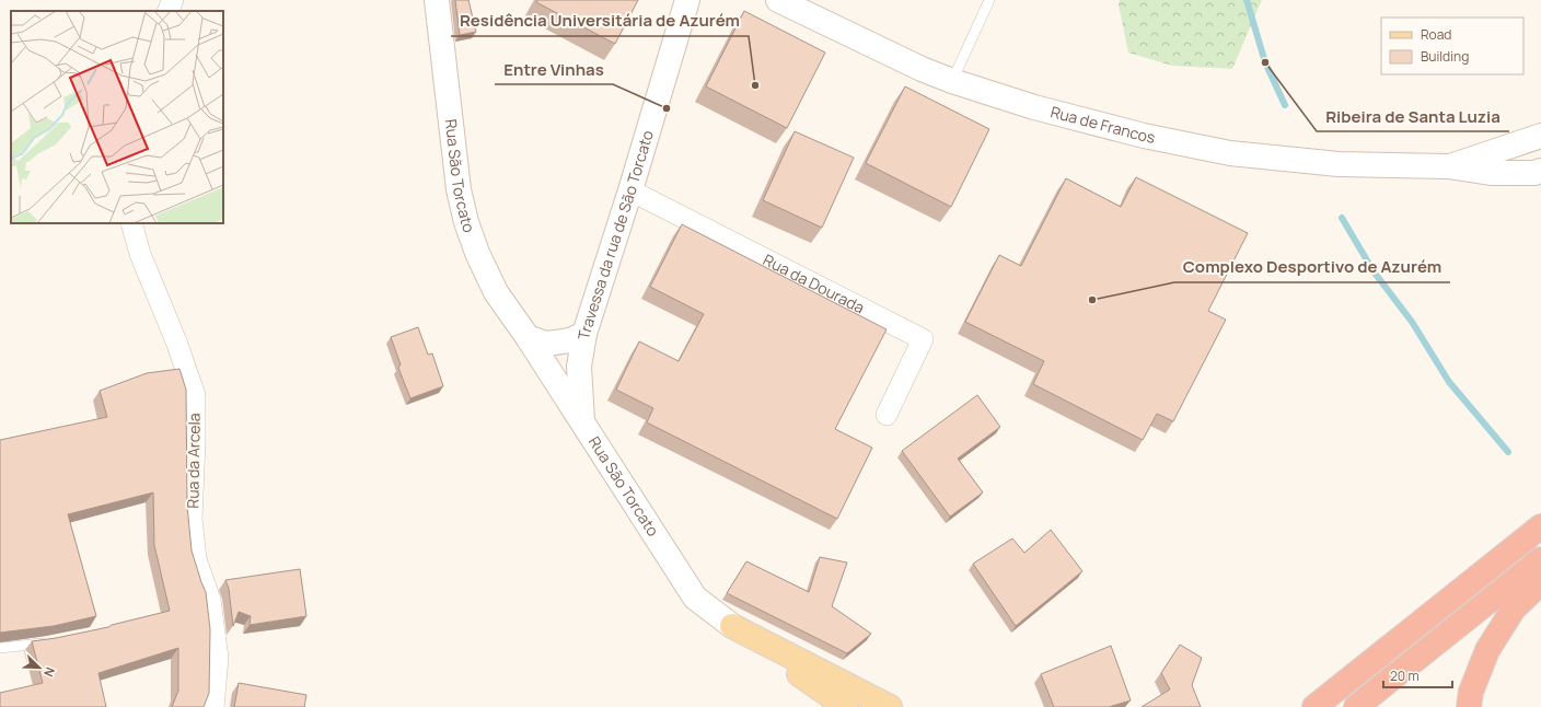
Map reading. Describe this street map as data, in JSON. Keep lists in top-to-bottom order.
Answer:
{
  "streets": {
    "main road": ["Rua São Torcato"],
    "street": [
      "Rua de Francos",
      "Travessa da rua de São Torcato",
      "Rua da Dourada",
      "Rua da Arcela"
    ]
  },
  "crossings": [
    ["Rua São Torcato", "Travessa da rua de São Torcato"],
    ["Travessa da rua de São Torcato", "Rua da Dourada"]
  ],
  "places": [
    "Ribeira de Santa Luzia",
    "Residência Universitária de Azurém",
    "Entre Vinhas",
    "Complexo Desportivo de Azurém"
  ],
  "legend": ["Road", "Building"],
  "scale_bar": "20 m",
  "north": "bottom right"
}
